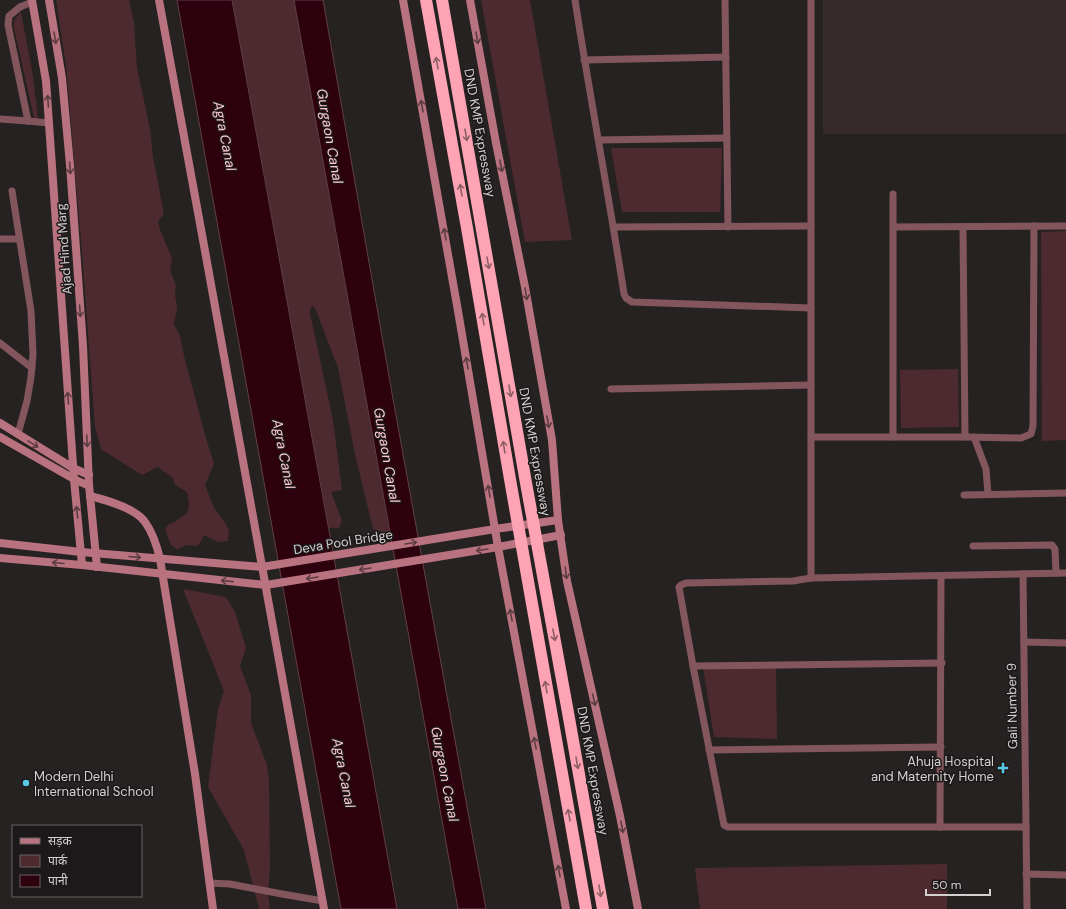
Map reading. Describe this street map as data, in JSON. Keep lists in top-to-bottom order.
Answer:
{
  "streets": {
    "highway": ["DND KMP Expressway"],
    "street": ["Ajad Hind Marg", "Deva Pool Bridge", "Gali Number 9"]
  },
  "crossings": [
    ["Ajad Hind Marg", "Deva Pool Bridge"]
  ],
  "water": ["Agra Canal", "Gurgaon Canal"],
  "places": {
    "health": ["Ahuja Hospital and Maternity Home"],
    "other": ["Modern Delhi International School"]
  },
  "legend": ["सड़क", "पार्क", "पानी"],
  "scale_bar": "50 m"
}
